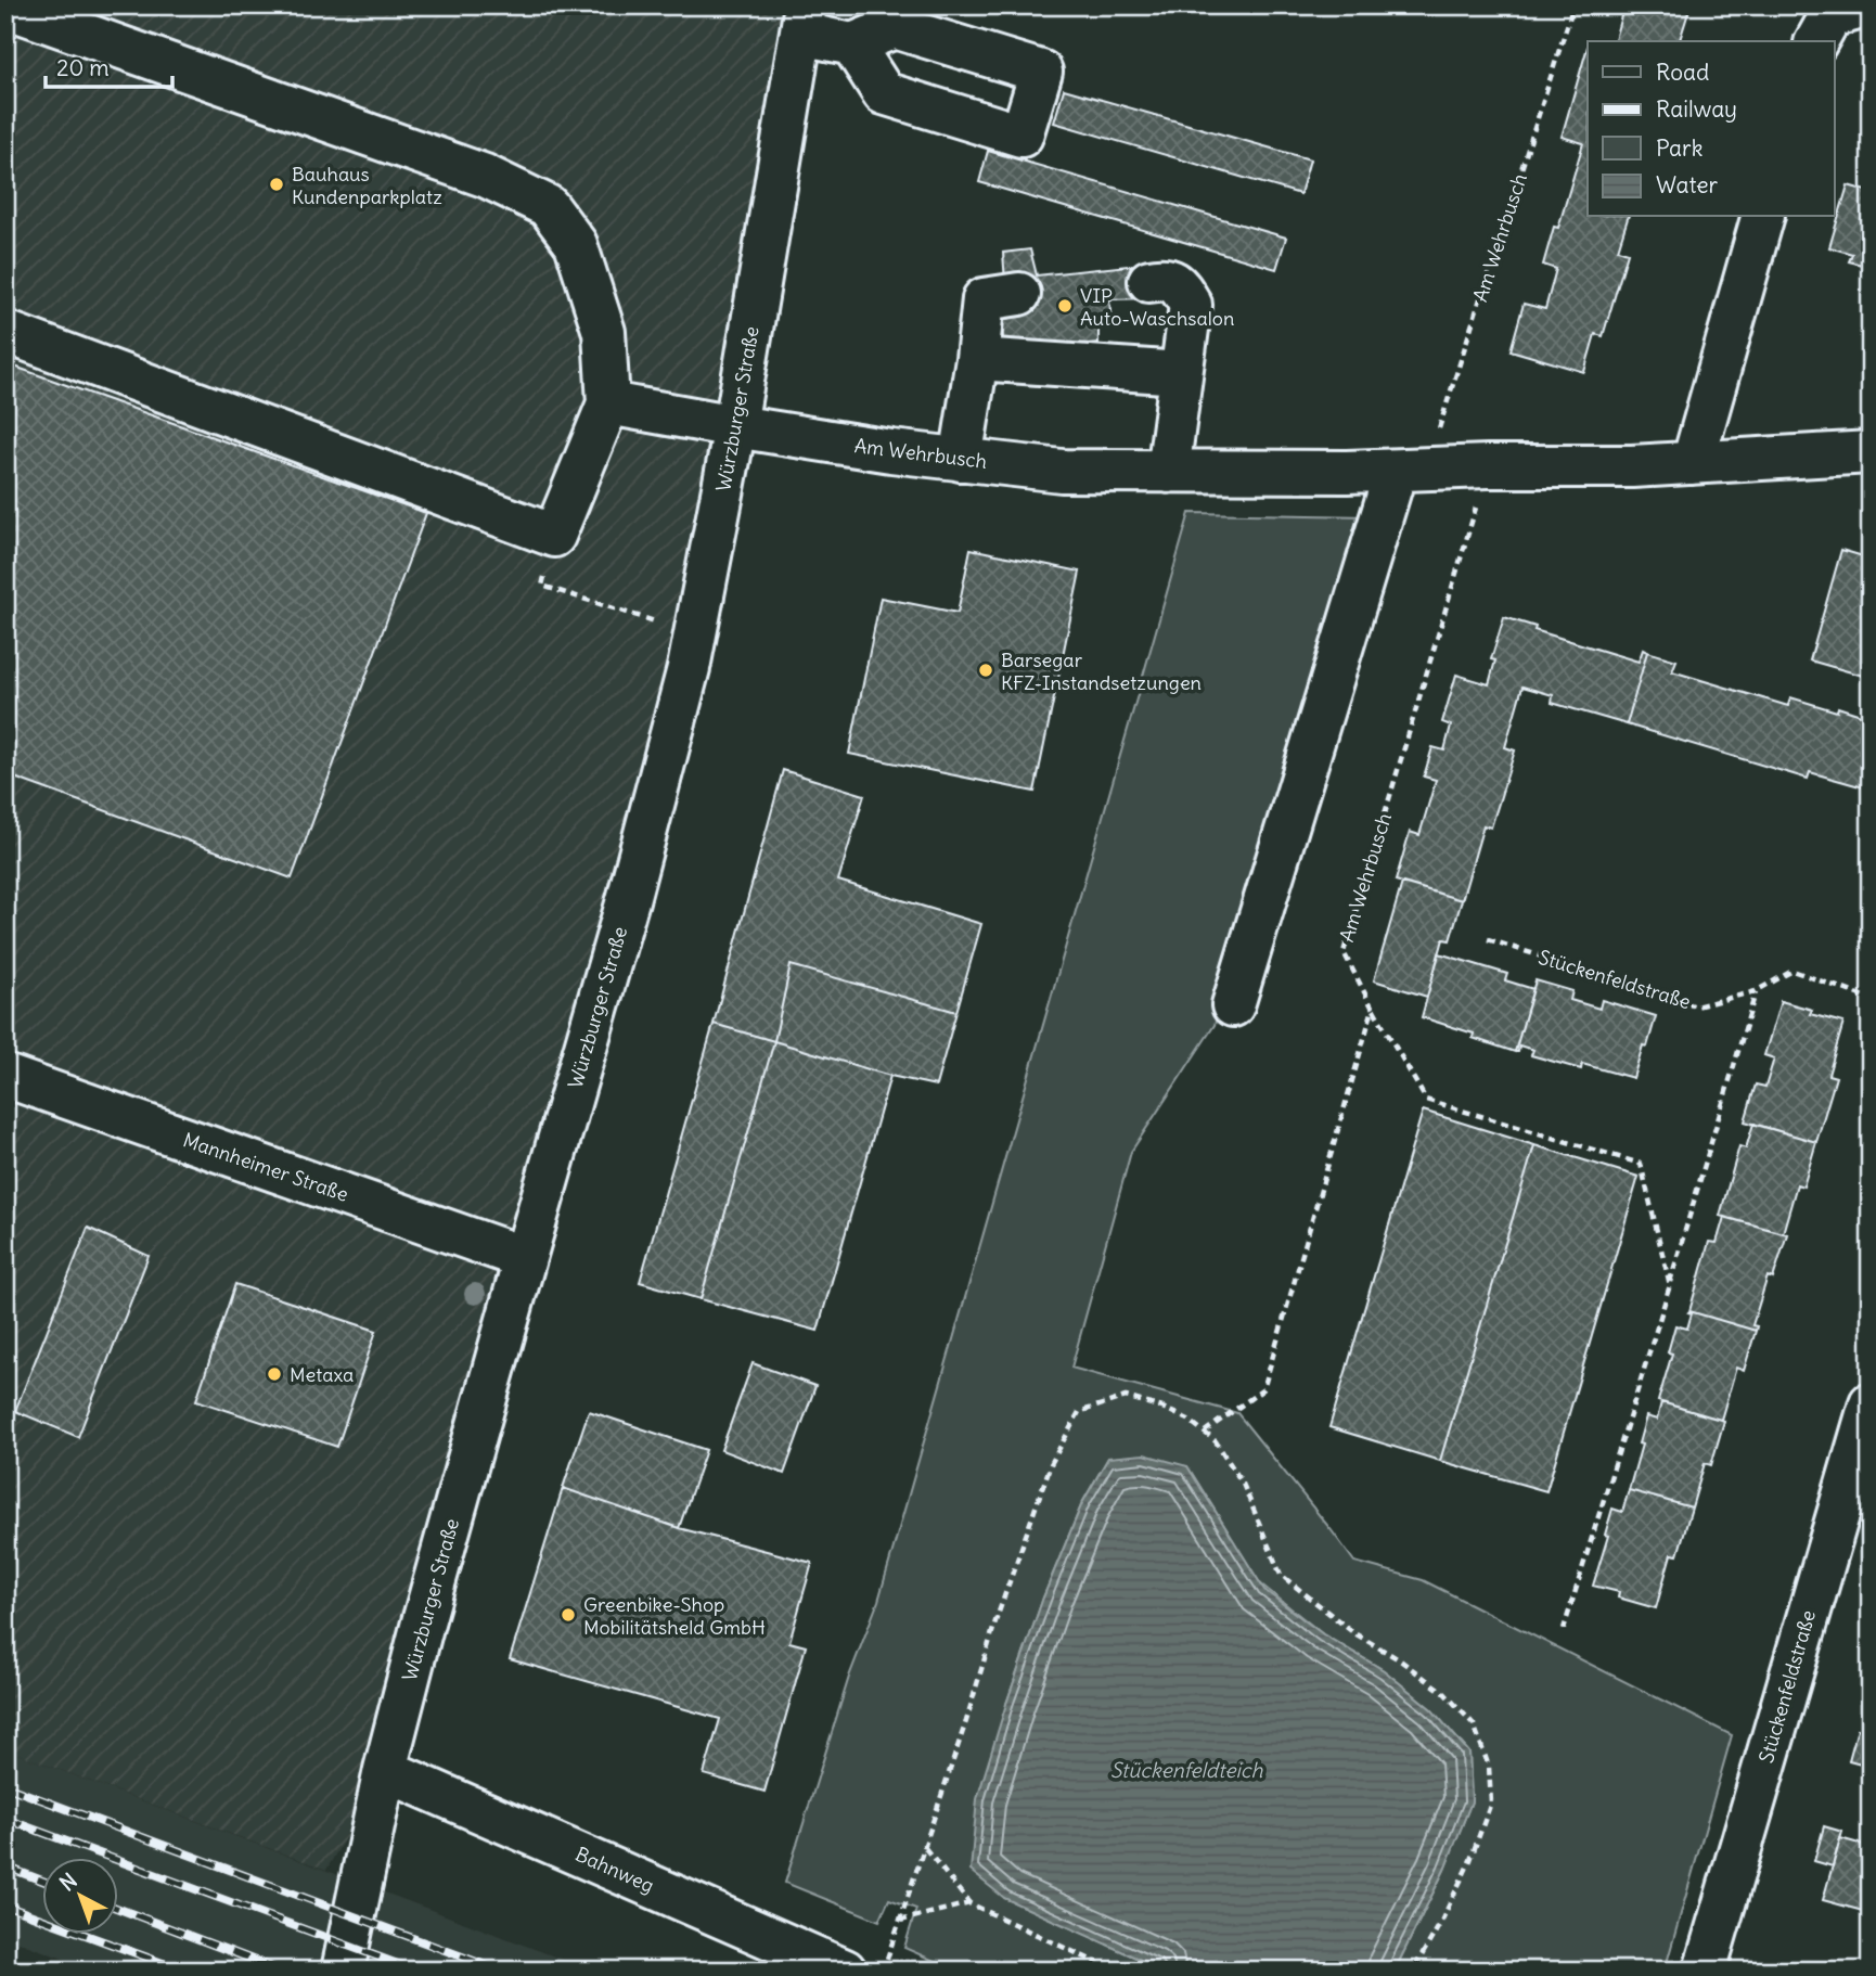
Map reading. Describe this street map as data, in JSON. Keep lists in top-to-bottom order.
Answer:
{
  "streets": {
    "street": [
      "Am Wehrbusch",
      "Würzburger Straße",
      "Stückenfeldstraße",
      "Mannheimer Straße",
      "Bahnweg"
    ]
  },
  "crossings": [
    ["Am Wehrbusch", "Würzburger Straße"],
    ["Würzburger Straße", "Mannheimer Straße"],
    ["Würzburger Straße", "Bahnweg"]
  ],
  "water": ["Stückenfeldteich"],
  "places": [
    "Bauhaus Kundenparkplatz",
    "VIP Auto-Waschsalon",
    "Barsegar KFZ-Instandsetzungen",
    "Metaxa",
    "Greenbike-Shop Mobilitätsheld GmbH"
  ],
  "legend": [
    "Road",
    "Railway",
    "Park",
    "Water"
  ],
  "scale_bar": "20 m",
  "north": "top left"
}
